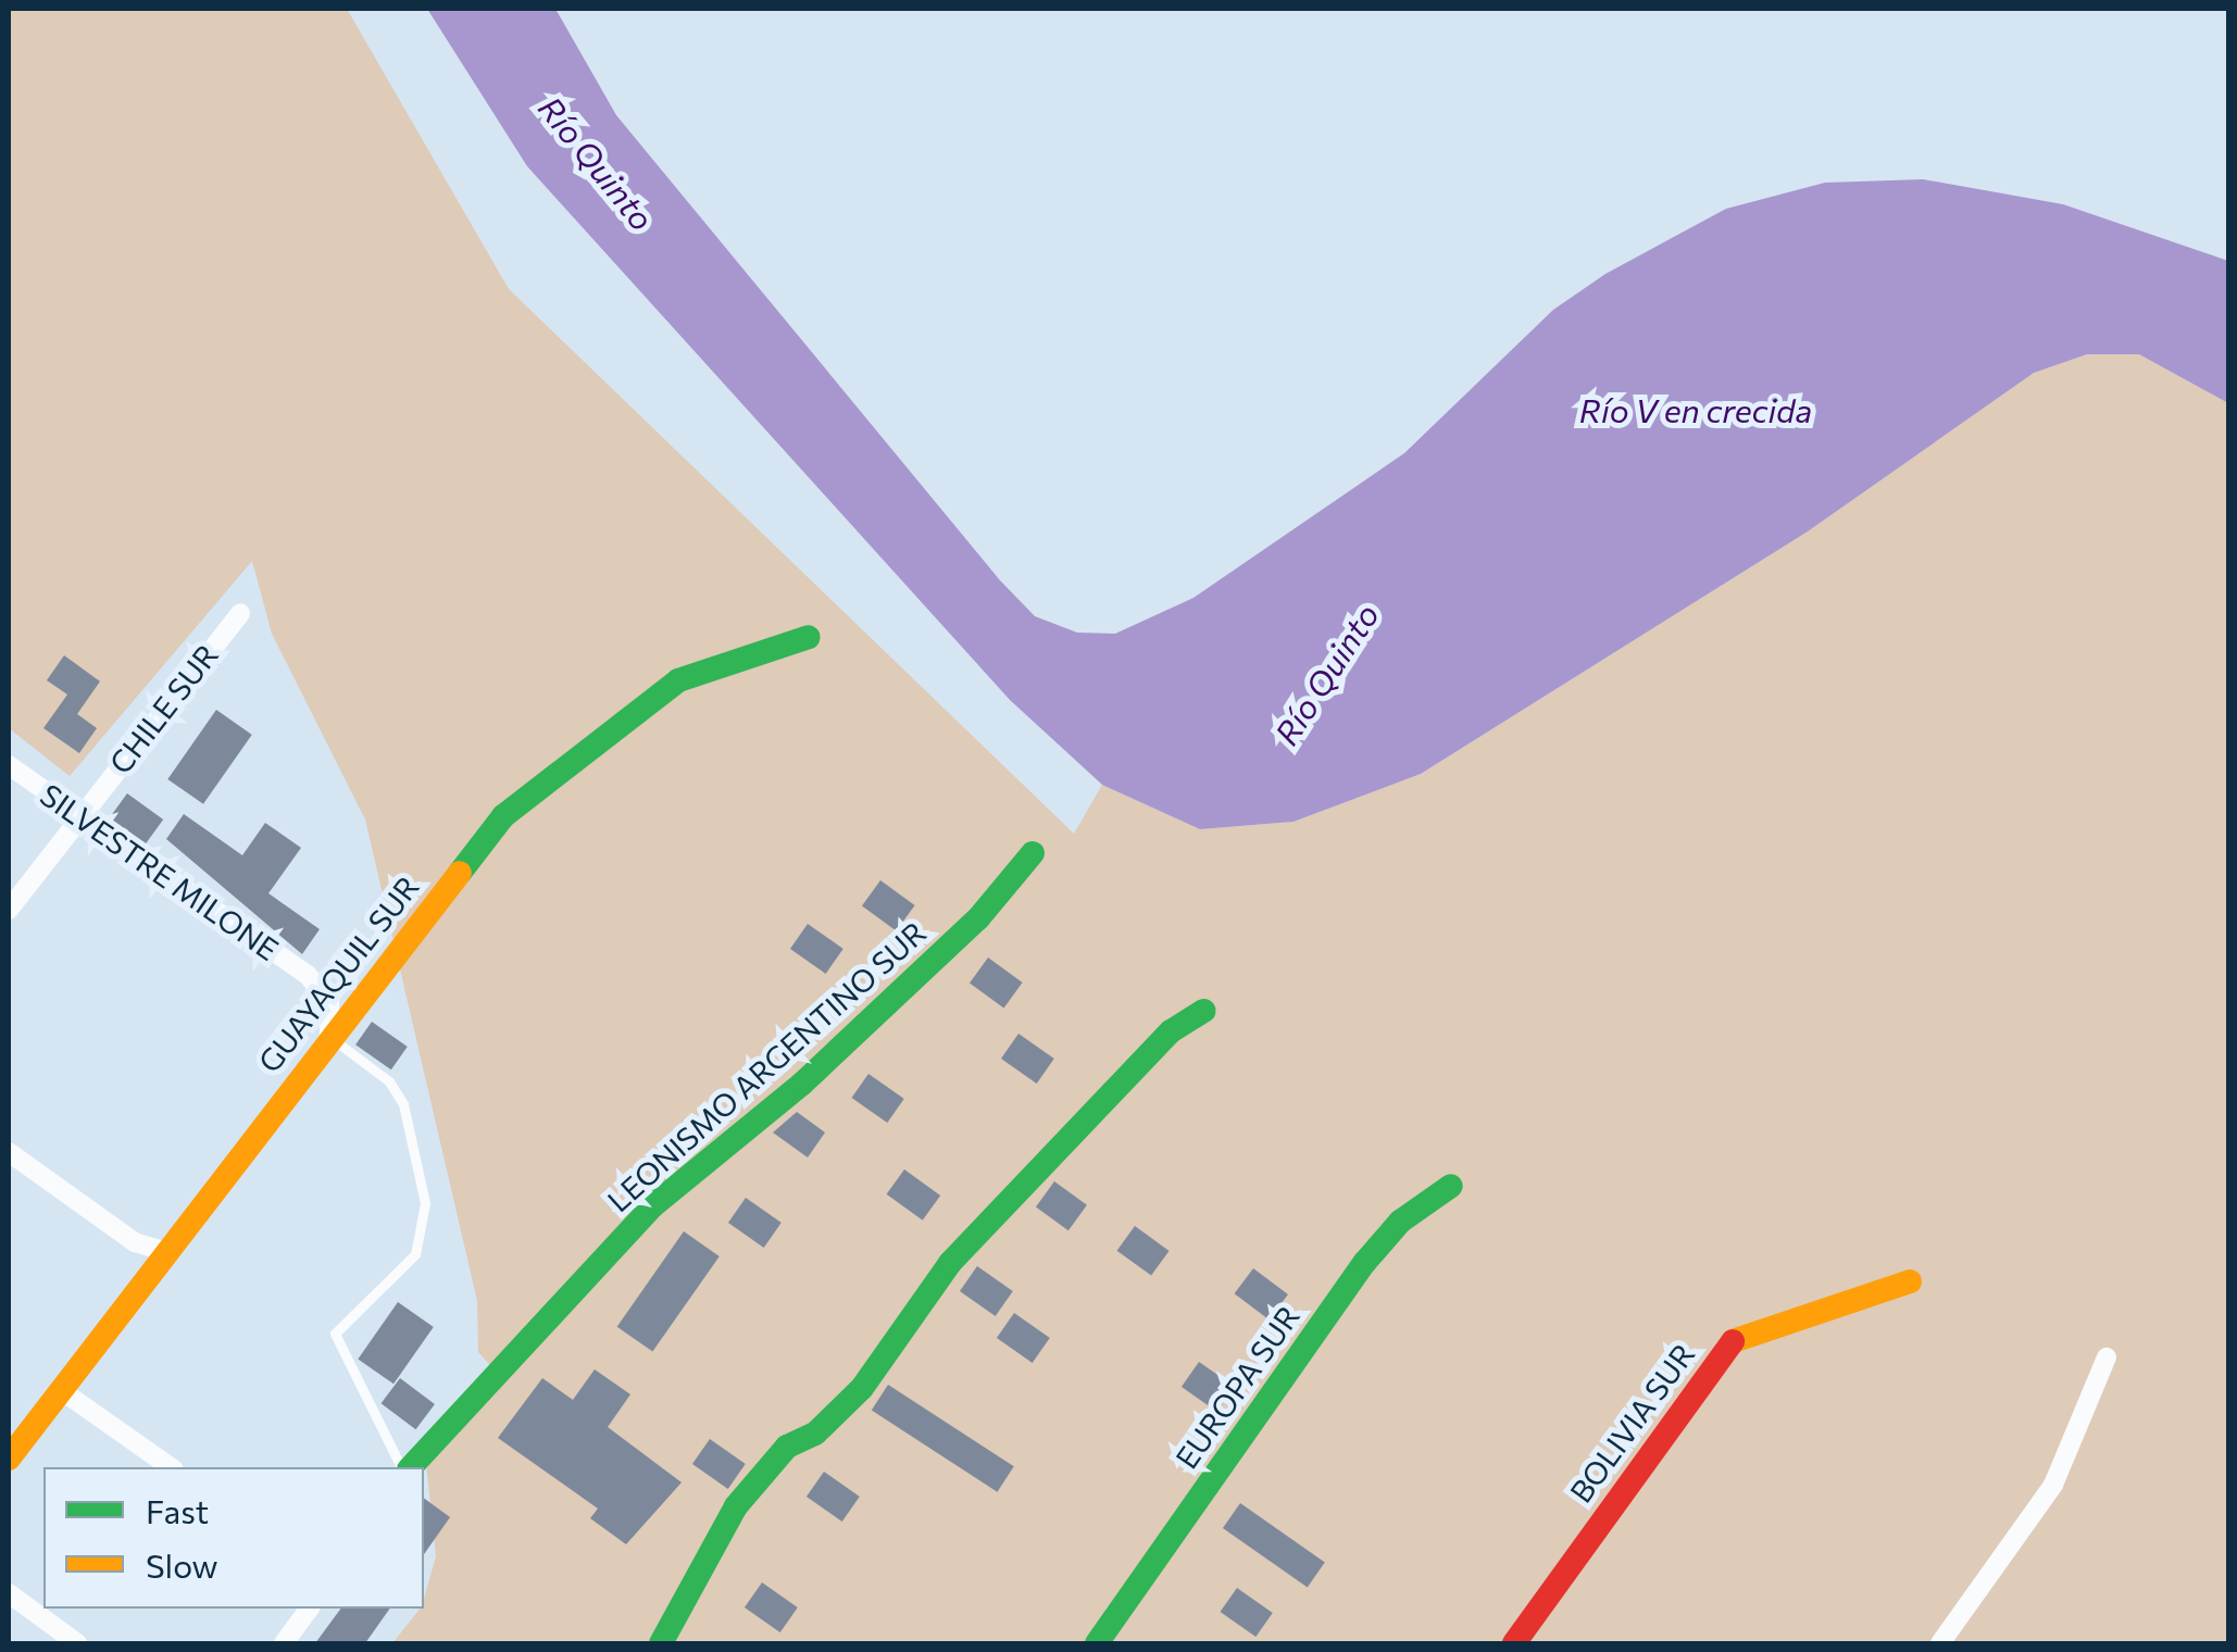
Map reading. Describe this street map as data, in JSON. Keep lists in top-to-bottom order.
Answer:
{
  "streets": {
    "street": [
      "CHILE SUR",
      "SILVESTRE MILONE",
      "GUAYAQUIL SUR",
      "LEONISMO ARGENTINO SUR",
      "EUROPA SUR",
      "BOLIVIA SUR"
    ]
  },
  "crossings": [
    ["CHILE SUR", "SILVESTRE MILONE"],
    ["SILVESTRE MILONE", "GUAYAQUIL SUR"]
  ],
  "water": ["Río Quinto", "Río V en crecida"],
  "legend": ["Fast", "Slow"]
}
